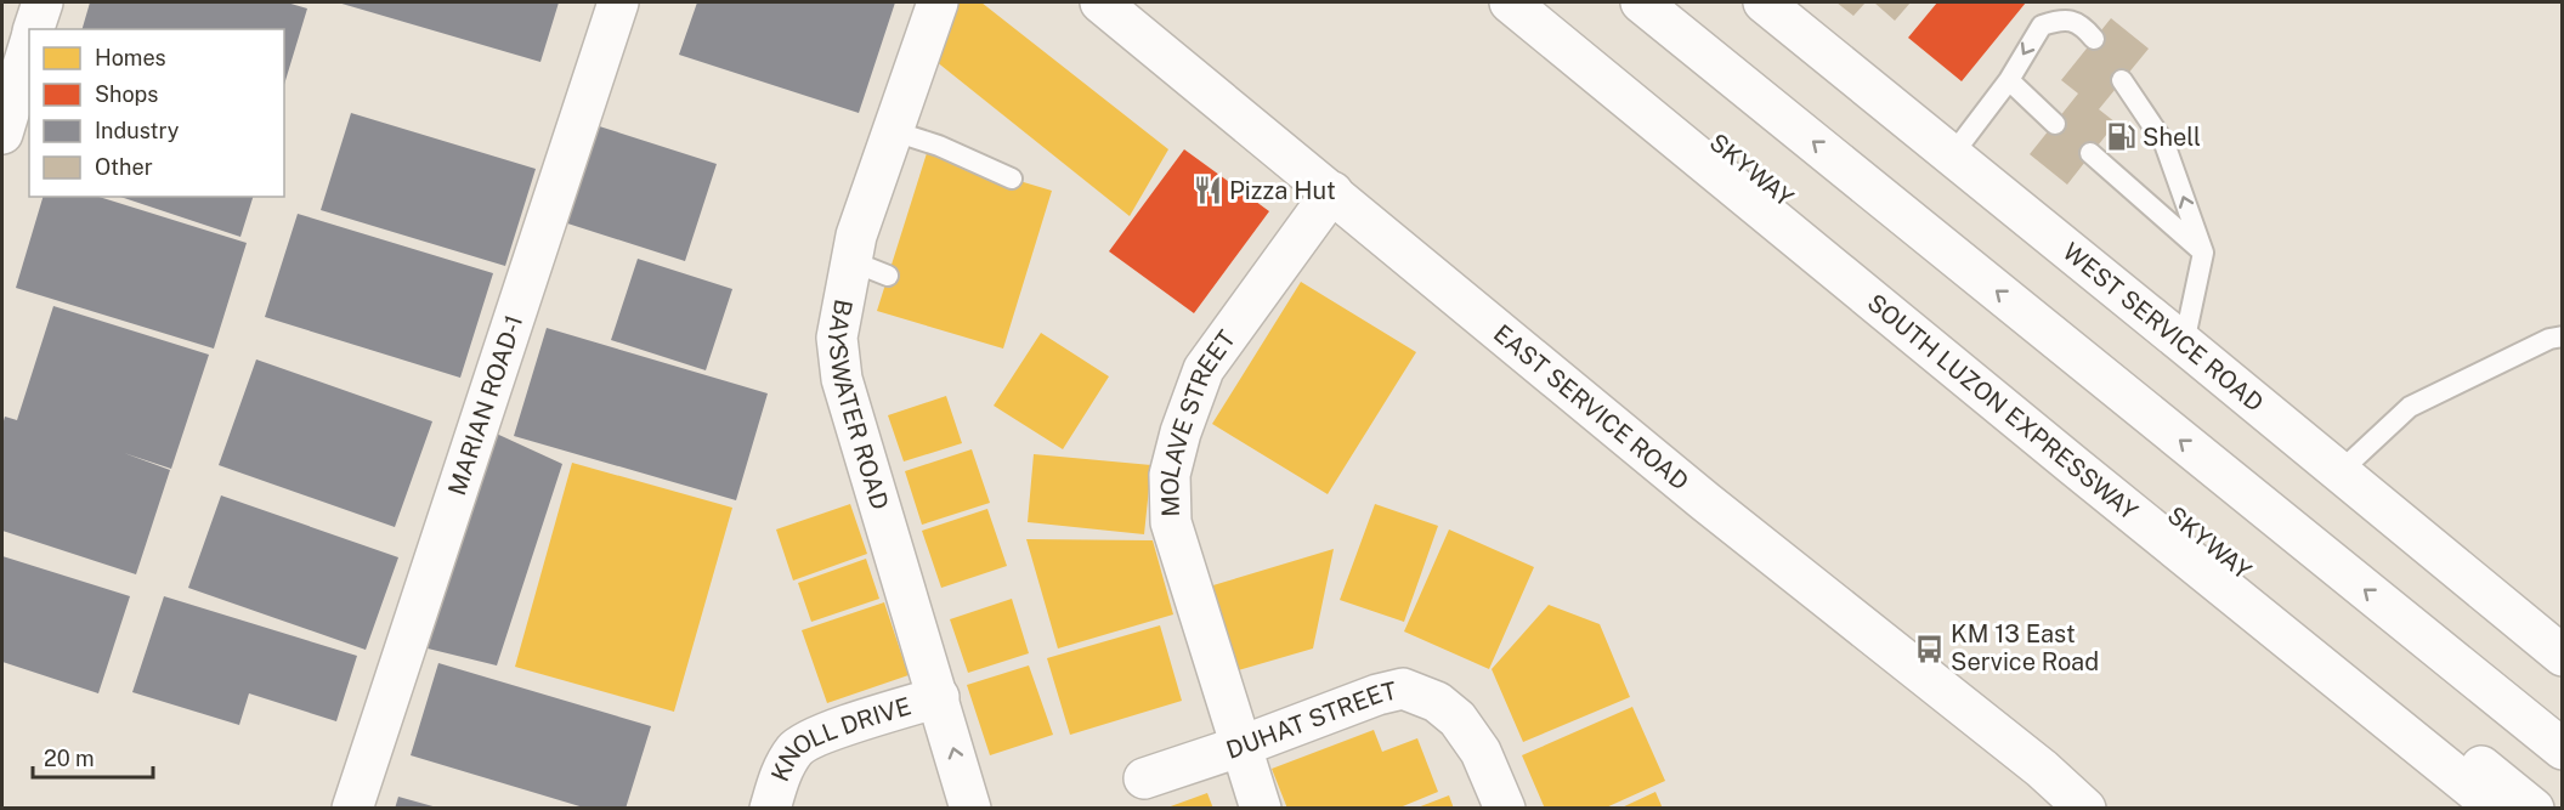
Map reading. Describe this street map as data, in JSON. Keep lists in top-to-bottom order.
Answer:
{
  "streets": {
    "main road": [
      "SKYWAY",
      "WEST SERVICE ROAD",
      "BAYSWATER ROAD",
      "MARIAN ROAD-1",
      "EAST SERVICE ROAD",
      "SOUTH LUZON EXPRESSWAY",
      "MOLAVE STREET",
      "DUHAT STREET",
      "KNOLL DRIVE"
    ]
  },
  "crossings": [
    ["BAYSWATER ROAD", "KNOLL DRIVE"],
    ["EAST SERVICE ROAD", "MOLAVE STREET"],
    ["MOLAVE STREET", "DUHAT STREET"]
  ],
  "places": {
    "fuel station": ["Shell"],
    "restaurant": ["Pizza Hut"],
    "bus stop": ["KM 13 East Service Road"]
  },
  "legend": [
    "Homes",
    "Shops",
    "Industry",
    "Other"
  ],
  "scale_bar": "20 m"
}
